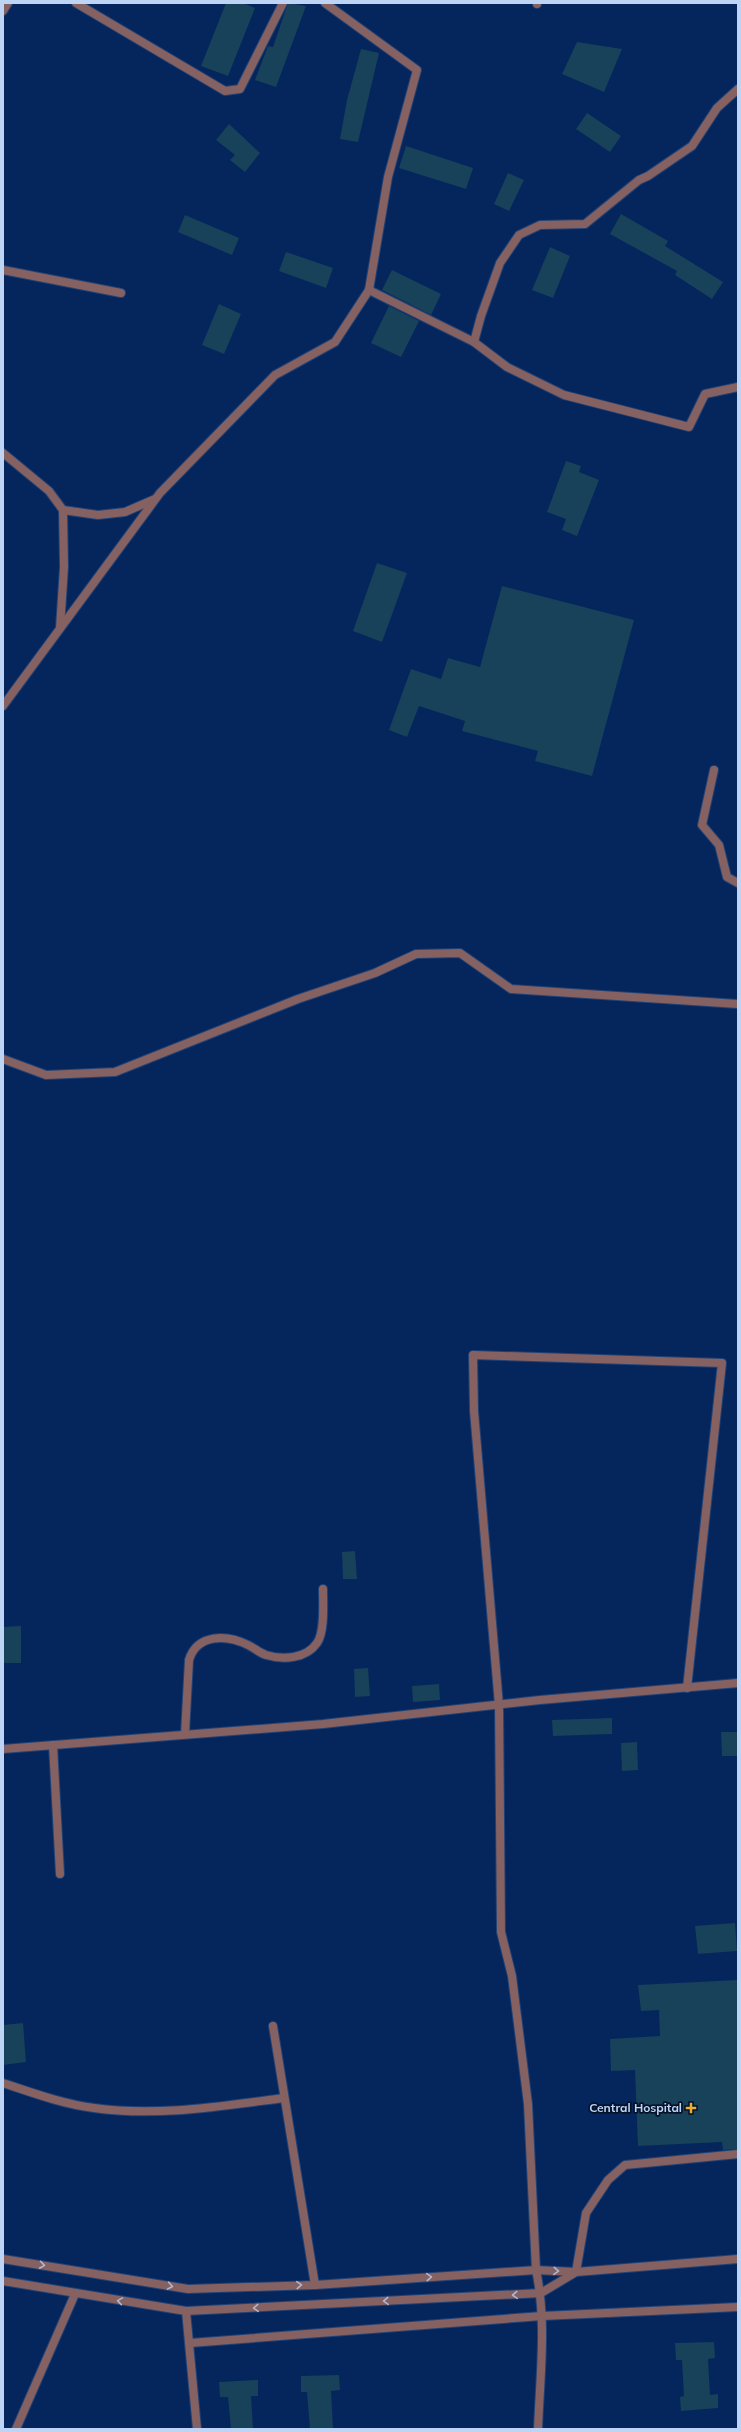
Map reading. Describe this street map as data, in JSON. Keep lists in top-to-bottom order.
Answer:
{
  "places": {
    "health": ["Central Hospital"]
  }
}
